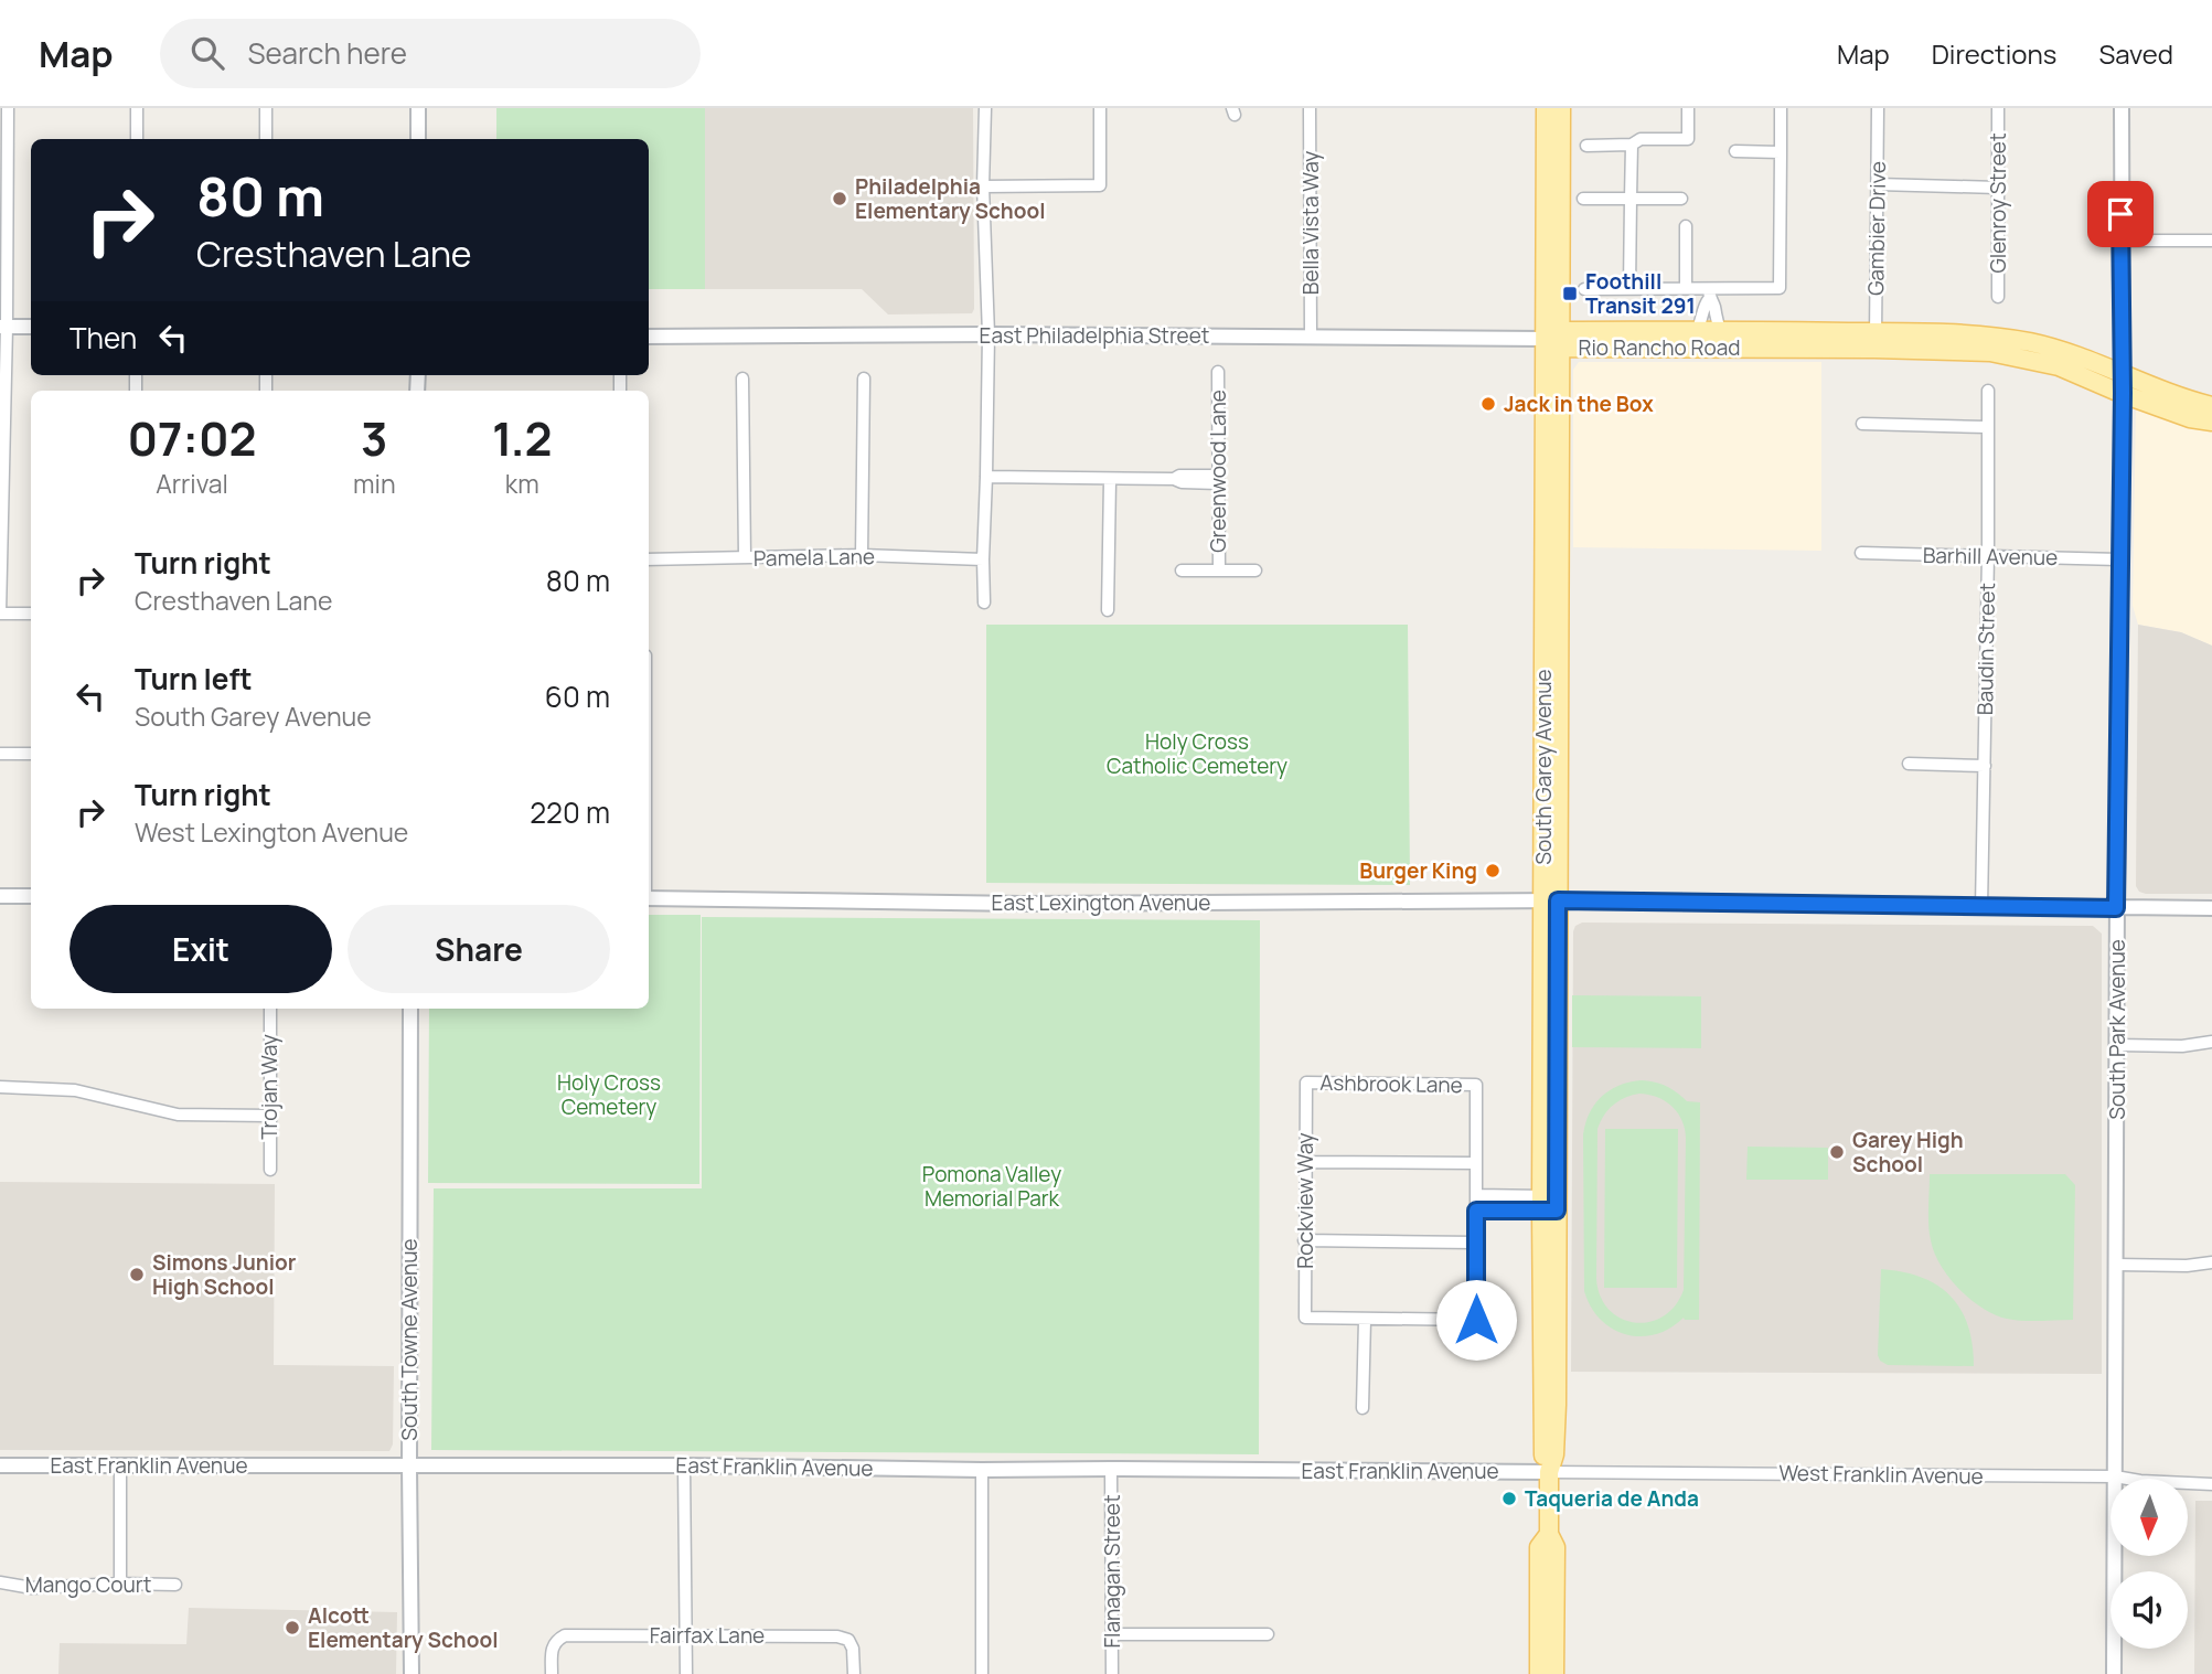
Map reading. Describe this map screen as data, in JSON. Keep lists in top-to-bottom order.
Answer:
{
  "streets": {
    "main road": ["Rio Rancho Road", "South Garey Avenue"],
    "street": [
      "Glenroy Street",
      "Bella Vista Way",
      "Gambier Drive",
      "East Philadelphia Street",
      "Greenwood Lane",
      "Barhill Avenue",
      "Pamela Lane",
      "Baudin Street",
      "East Lexington Avenue",
      "South Park Avenue",
      "Ashbrook Lane",
      "Trojan Way",
      "Rockview Way",
      "South Towne Avenue",
      "East Franklin Avenue",
      "West Franklin Avenue",
      "Flanagan Street",
      "Mango Court",
      "Fairfax Lane"
    ]
  },
  "crossings": [
    ["Bella Vista Way", "East Philadelphia Street"],
    ["Gambier Drive", "Rio Rancho Road"],
    ["East Philadelphia Street", "Rio Rancho Road"],
    ["East Philadelphia Street", "South Garey Avenue"],
    ["Rio Rancho Road", "South Garey Avenue"],
    ["Rio Rancho Road", "South Park Avenue"],
    ["Barhill Avenue", "Baudin Street"],
    ["Barhill Avenue", "South Park Avenue"],
    ["Baudin Street", "East Lexington Avenue"],
    ["South Garey Avenue", "East Lexington Avenue"],
    ["South Garey Avenue", "East Franklin Avenue"],
    ["South Garey Avenue", "West Franklin Avenue"],
    ["East Lexington Avenue", "South Park Avenue"],
    ["South Park Avenue", "West Franklin Avenue"],
    ["Ashbrook Lane", "Rockview Way"],
    ["South Towne Avenue", "East Franklin Avenue"],
    ["East Franklin Avenue", "West Franklin Avenue"],
    ["East Franklin Avenue", "Flanagan Street"]
  ],
  "parks": ["Holy Cross Catholic Cemetery", "Holy Cross Cemetery", "Pomona Valley Memorial Park"],
  "places": {
    "other": [
      "Philadelphia Elementary School",
      "Jack in the Box",
      "Burger King",
      "Garey High School",
      "Simons Junior High School",
      "Taqueria de Anda",
      "Alcott Elementary School"
    ],
    "transit": ["Foothill Transit 291"]
  },
  "north": "bottom",
  "page": {
    "header": "Map",
    "search": "Search here",
    "nav": ["Map", "Directions", "Saved"],
    "turn": ["80 m", "Cresthaven Lane"],
    "then": "Then",
    "eta": [
      "07:02",
      "Arrival",
      "3",
      "min",
      "1.2",
      "km"
    ],
    "list": [
      {
        "name": "Turn right",
        "note": "Cresthaven Lane",
        "value": "80 m"
      },
      {
        "name": "Turn left",
        "note": "South Garey Avenue",
        "value": "60 m"
      },
      {
        "name": "Turn right",
        "note": "West Lexington Avenue",
        "value": "220 m"
      }
    ],
    "buttons": ["Exit", "Share"]
  }
}
